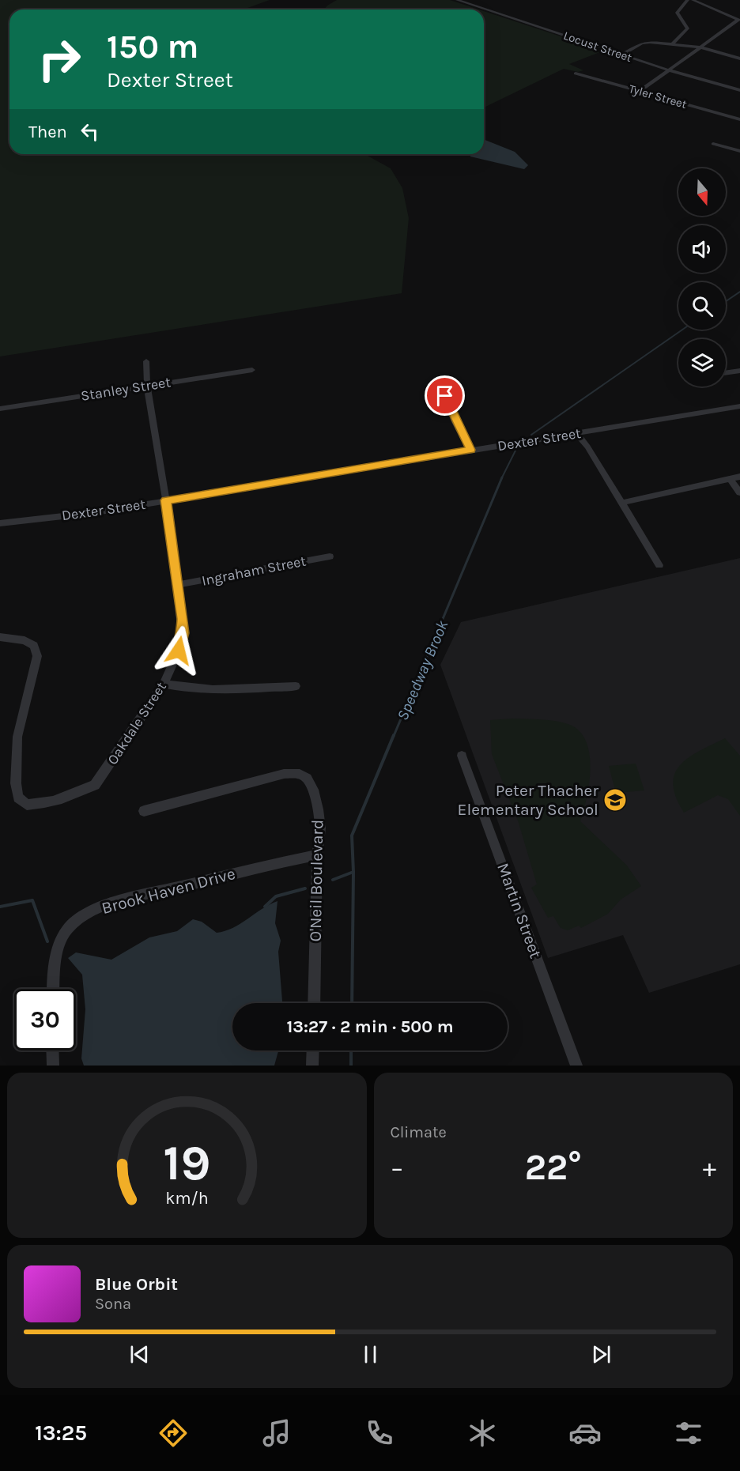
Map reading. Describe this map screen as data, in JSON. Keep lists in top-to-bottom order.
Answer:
{
  "streets": {
    "street": [
      "Locust Street",
      "Tyler Street",
      "Stanley Street",
      "Dexter Street",
      "Ingraham Street",
      "Oakdale Street",
      "O'Neil Boulevard",
      "Brook Haven Drive",
      "Martin Street"
    ]
  },
  "crossings": [
    ["Stanley Street", "Oakdale Street"],
    ["Dexter Street", "Oakdale Street"],
    ["Ingraham Street", "Oakdale Street"],
    ["O'Neil Boulevard", "Brook Haven Drive"]
  ],
  "water": ["Speedway Brook"],
  "places": {
    "school or university": ["Peter Thacher Elementary School"]
  },
  "north": "bottom",
  "page": {
    "turn": ["150 m", "Dexter Street"],
    "then": "Then",
    "limit": "30",
    "trip": "13:27 · 2 min · 500 m",
    "tile": "Climate",
    "heat": ["−", "22°", "+"],
    "song": ["Blue Orbit", "Sona"],
    "tabs": "13:25",
    "gauge": ["19", "km/h"]
  }
}
